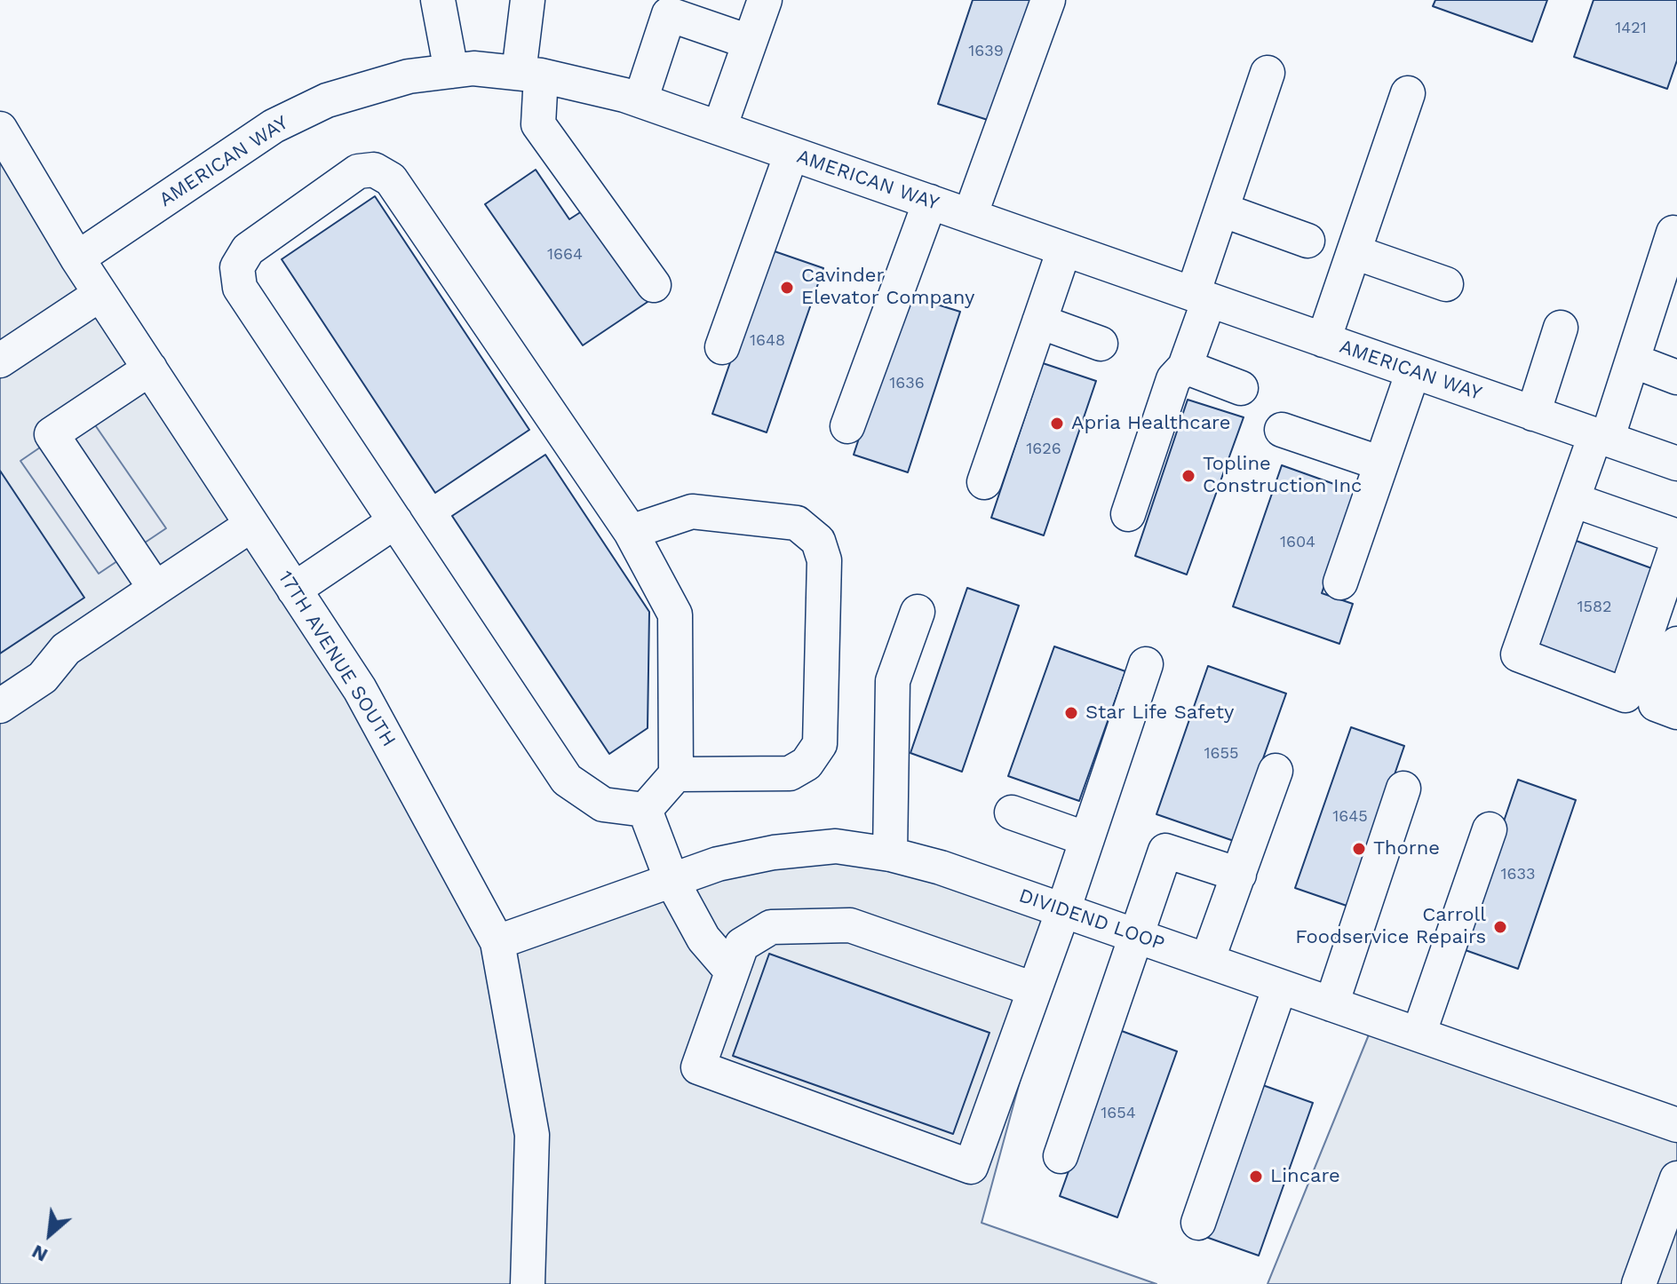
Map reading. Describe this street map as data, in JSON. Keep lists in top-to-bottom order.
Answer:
{
  "streets": {
    "street": ["AMERICAN WAY", "17TH AVENUE SOUTH", "DIVIDEND LOOP"]
  },
  "crossings": [
    ["AMERICAN WAY", "17TH AVENUE SOUTH"],
    ["17TH AVENUE SOUTH", "DIVIDEND LOOP"]
  ],
  "places": [
    "Cavinder Elevator Company",
    "Apria Healthcare",
    "Topline Construction Inc",
    "Star Life Safety",
    "Thorne",
    "Carroll Foodservice Repairs",
    "Lincare"
  ],
  "house_numbers": [
    "1421",
    "1639",
    "1664",
    "1648",
    "1636",
    "1626",
    "1604",
    "1582",
    "1655",
    "1645",
    "1633",
    "1654"
  ],
  "north": "bottom left"
}
